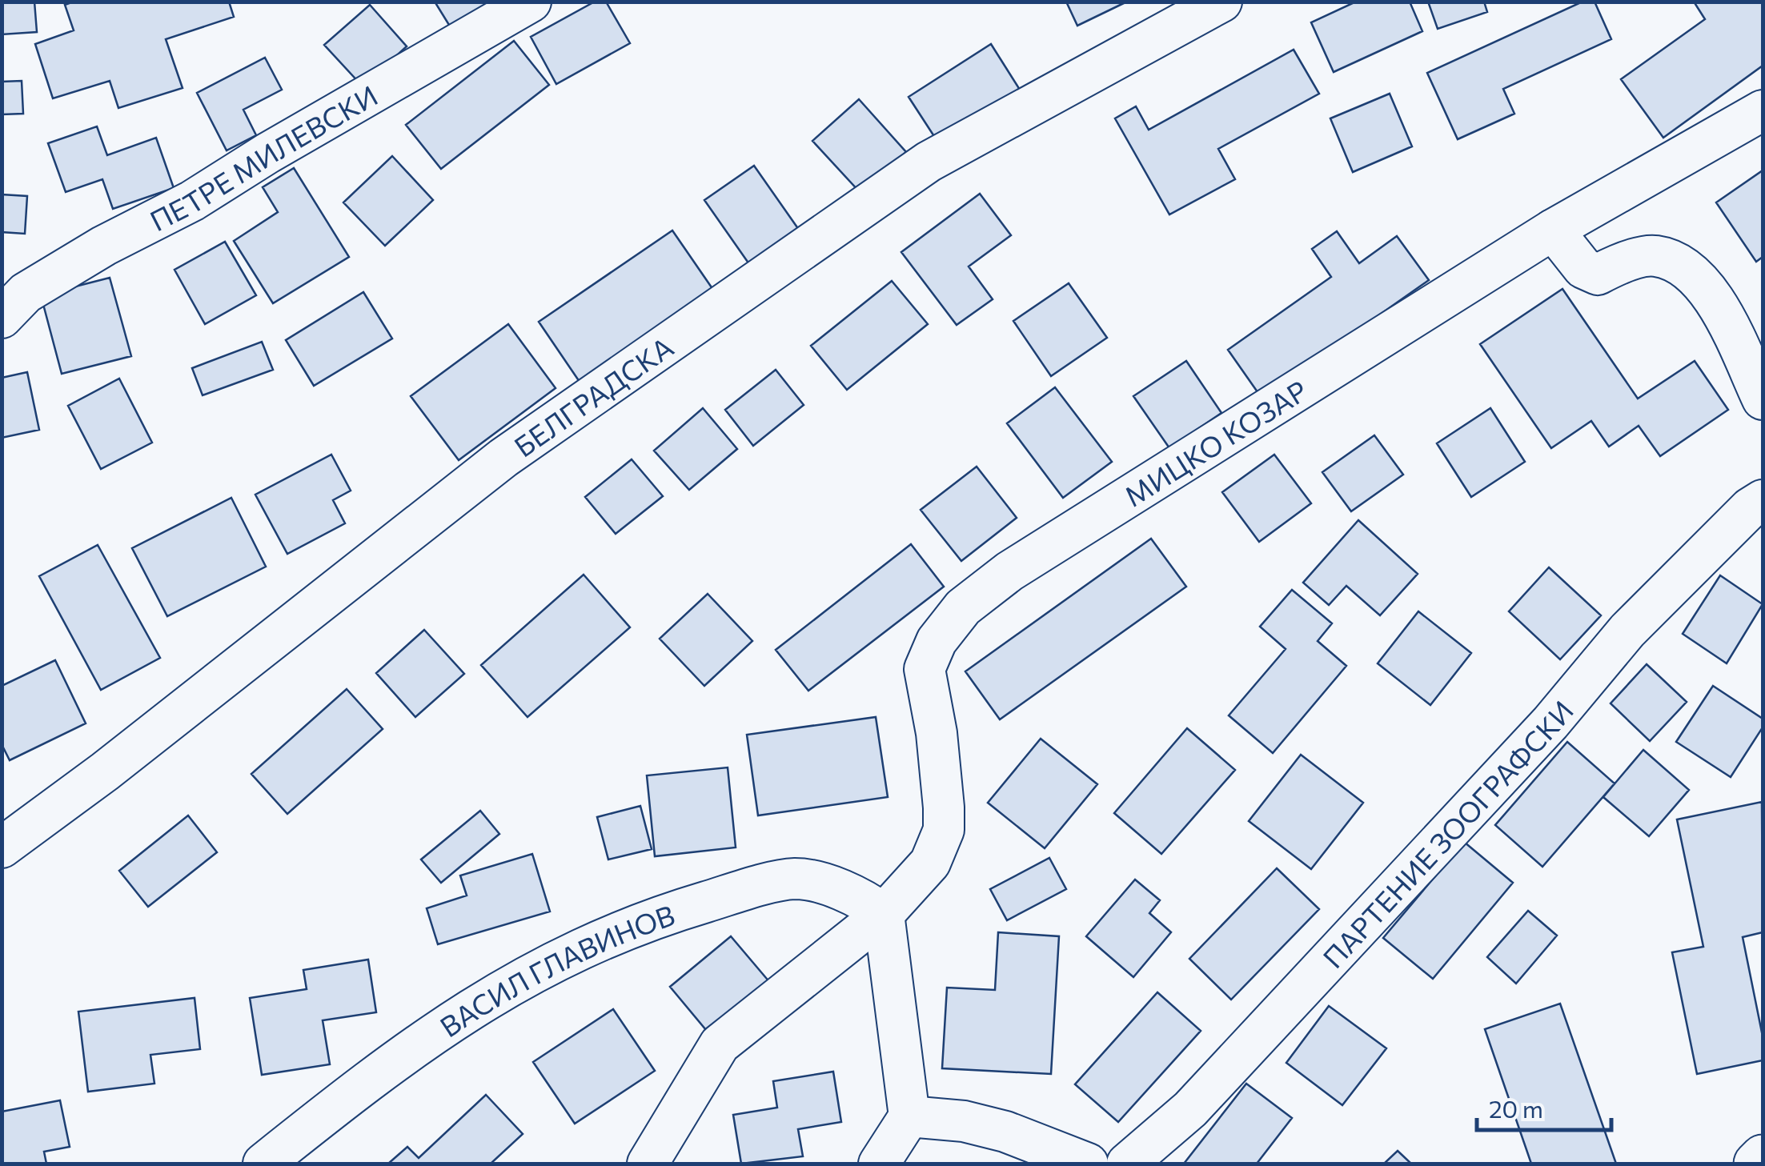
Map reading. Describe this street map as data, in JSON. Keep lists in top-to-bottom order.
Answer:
{
  "streets": {
    "street": [
      "ПЕТРЕ МИЛЕВСКИ",
      "БЕЛГРАДСКА",
      "МИЦКО КОЗАР",
      "ПАРТЕНИЕ ЗООГРАФСКИ",
      "ВАСИЛ ГЛАВИНОВ"
    ]
  },
  "crossings": [
    ["МИЦКО КОЗАР", "ВАСИЛ ГЛАВИНОВ"]
  ],
  "scale_bar": "20 m"
}
